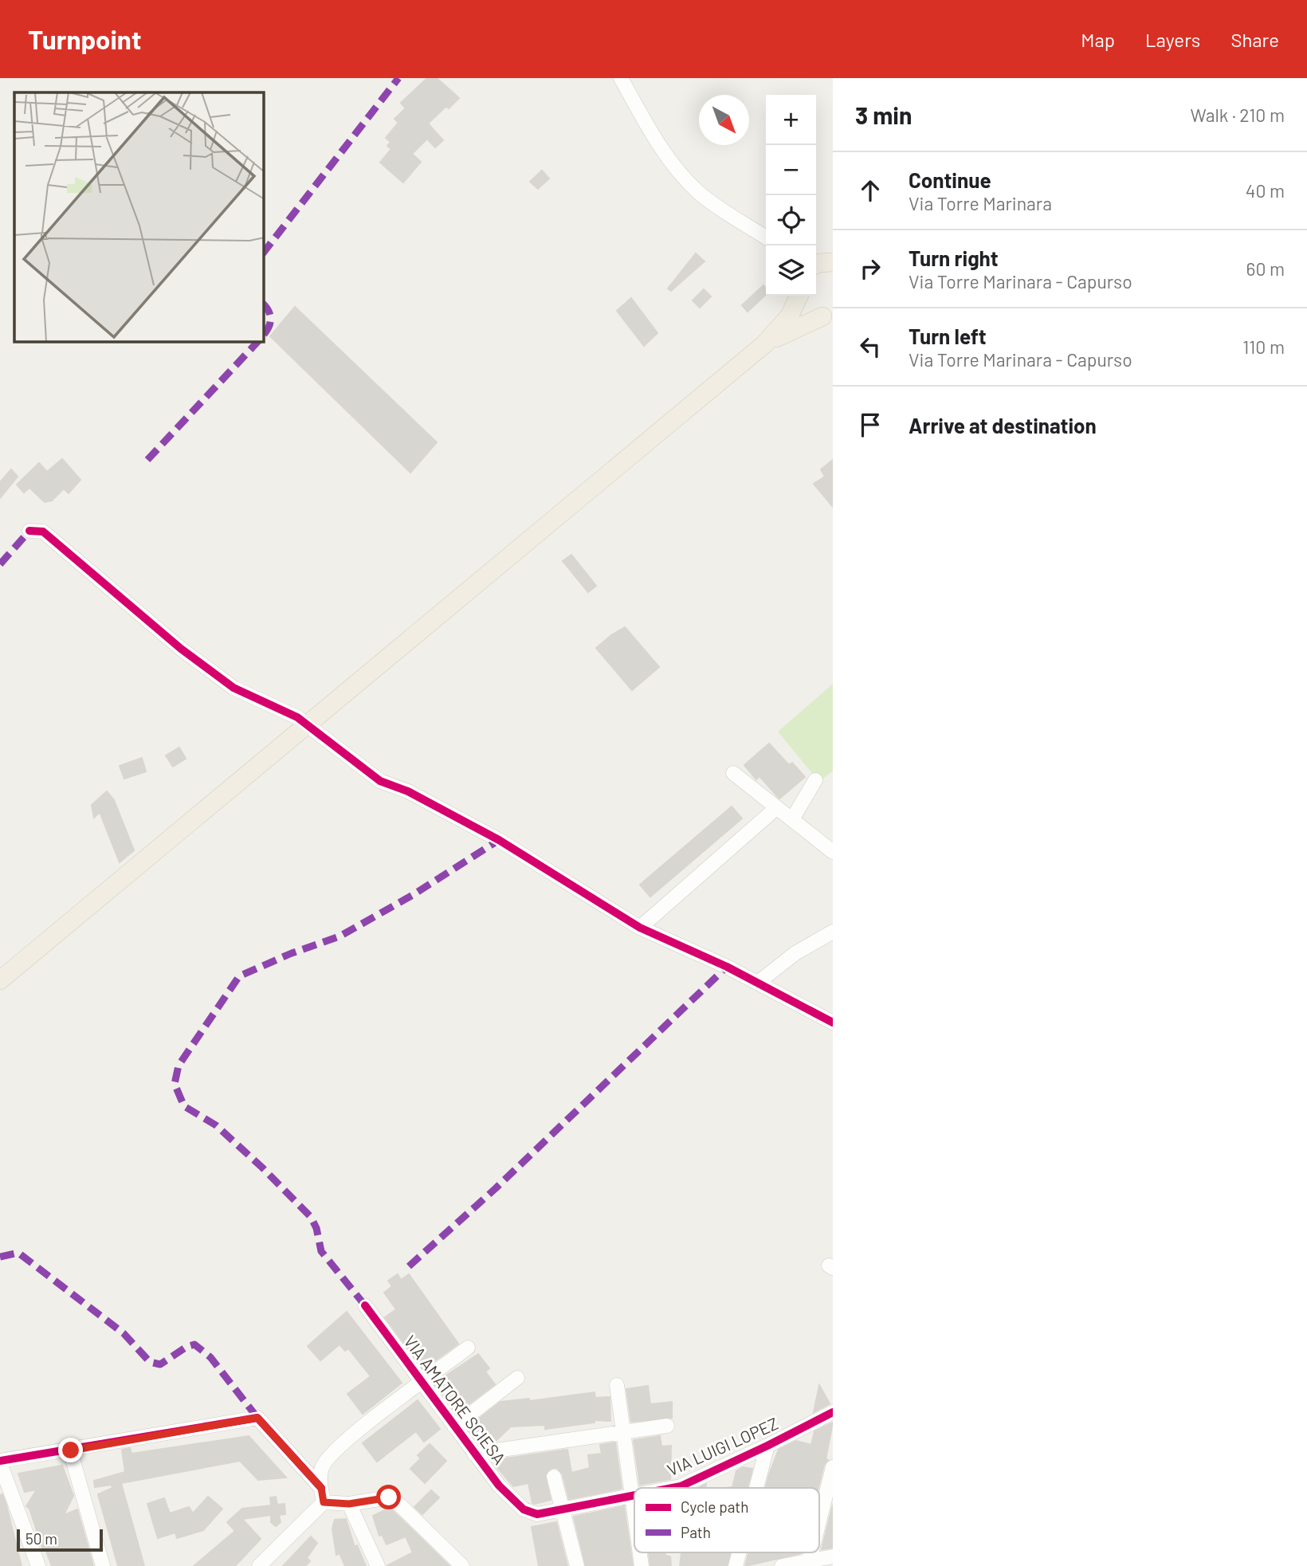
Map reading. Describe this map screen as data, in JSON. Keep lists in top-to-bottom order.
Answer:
{
  "streets": {
    "street": ["VIA AMATORE SCIESA", "VIA LUIGI LOPEZ"]
  },
  "crossings": [
    ["VIA AMATORE SCIESA", "VIA LUIGI LOPEZ"]
  ],
  "legend": ["Cycle path", "Path"],
  "scale_bar": "50 m",
  "north": "bottom right",
  "page": {
    "header": "Turnpoint",
    "nav": ["Map", "Layers", "Share"],
    "heading": ["3 min", "Walk · 210 m"],
    "map_buttons": ["+", "−"],
    "list": [
      ["Continue", "Via Torre Marinara", "40 m"],
      ["Turn right", "Via Torre Marinara - Capurso", "60 m"],
      ["Turn left", "Via Torre Marinara - Capurso", "110 m"],
      "Arrive at destination"
    ],
    "scale": "50 m"
  }
}
